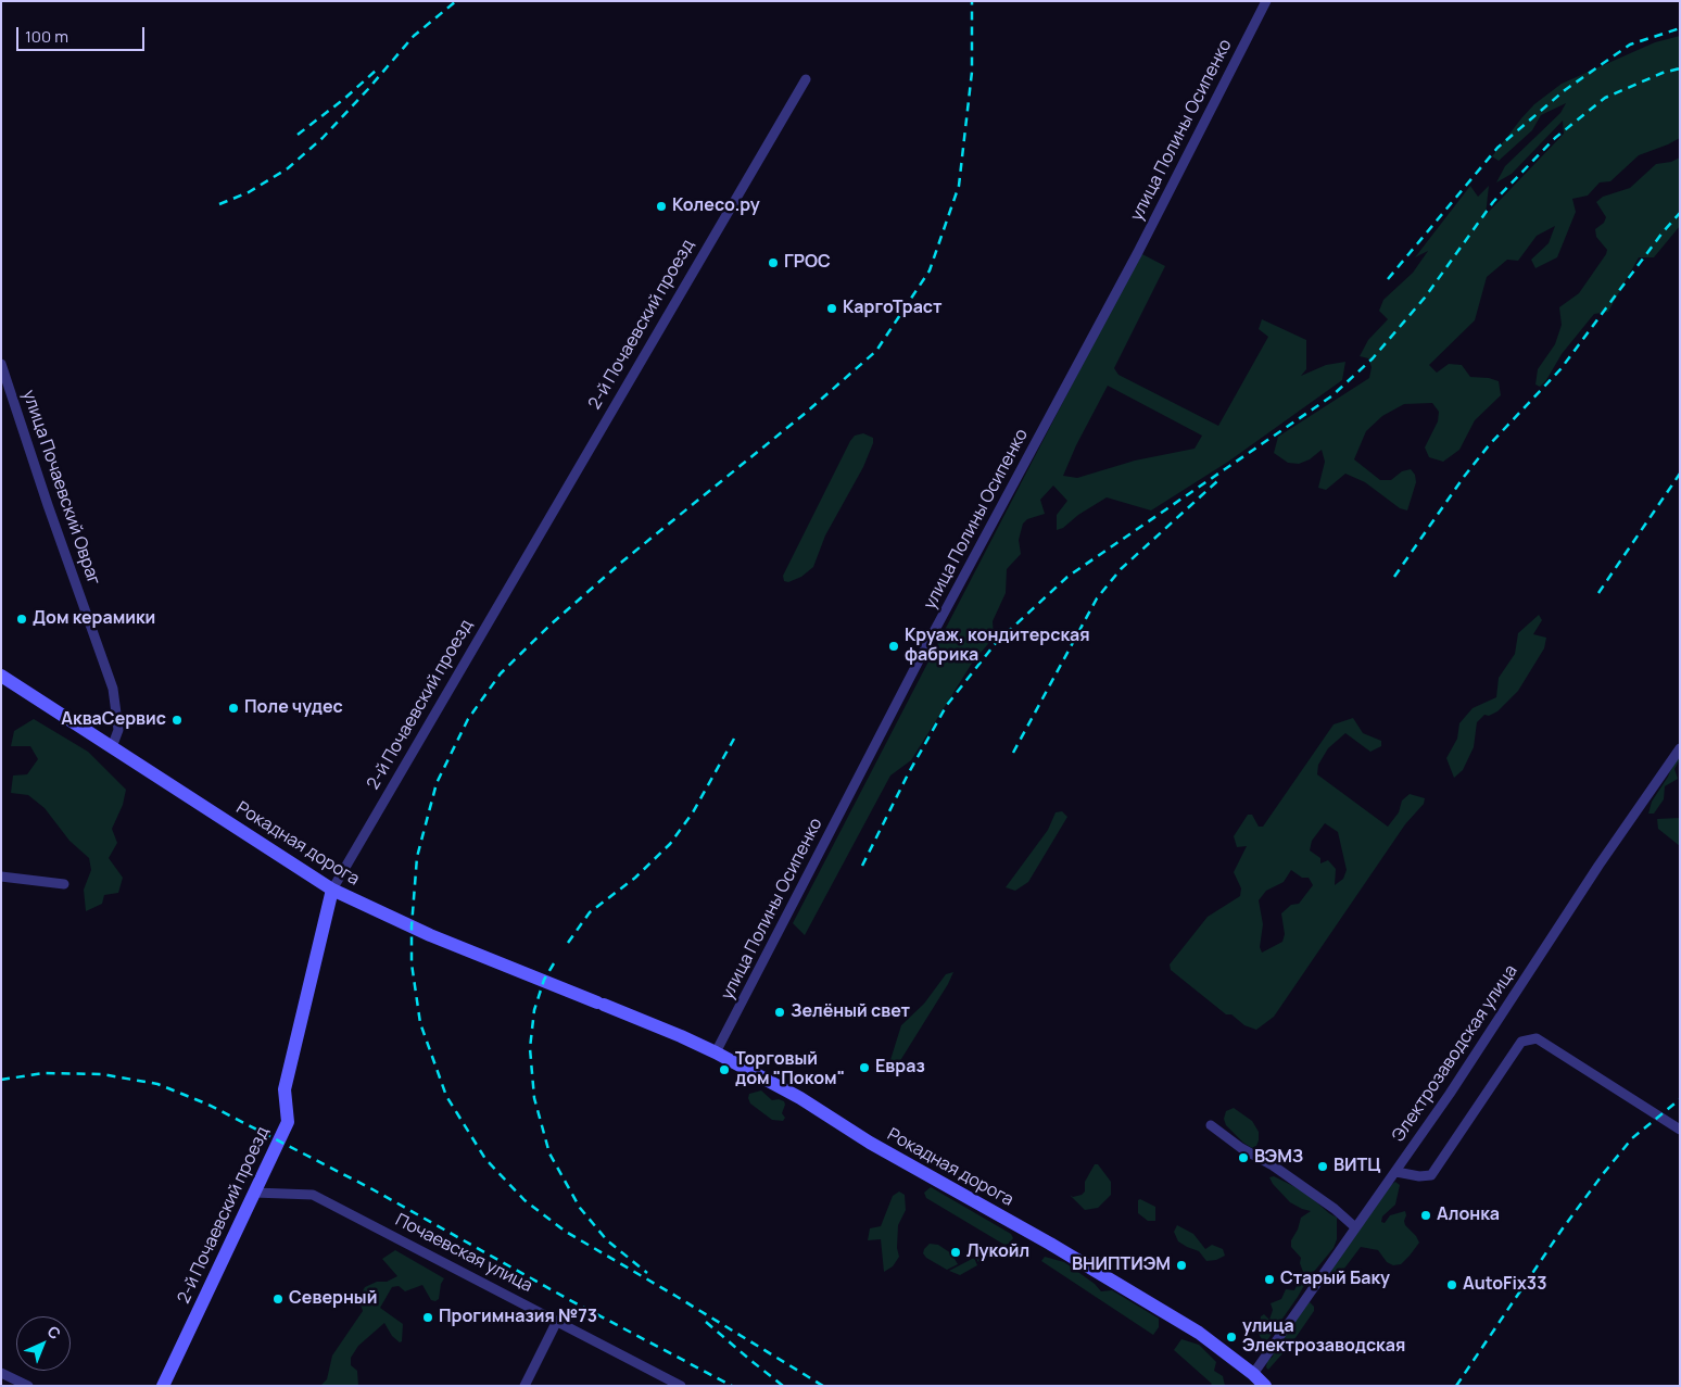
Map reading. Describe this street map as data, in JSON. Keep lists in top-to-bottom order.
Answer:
{
  "streets": {
    "main road": ["2-й Почаевский проезд", "Рокадная дорога"],
    "street": [
      "улица Полины Осипенко",
      "улица Почаевский Овраг",
      "Электрозаводская улица",
      "Почаевская улица"
    ]
  },
  "crossings": [
    ["улица Полины Осипенко", "Рокадная дорога"],
    ["2-й Почаевский проезд", "Рокадная дорога"],
    ["2-й Почаевский проезд", "Почаевская улица"],
    ["улица Почаевский Овраг", "Рокадная дорога"],
    ["Рокадная дорога", "Электрозаводская улица"]
  ],
  "places": [
    "Колесо.ру",
    "ГРОС",
    "КаргоТраст",
    "Дом керамики",
    "Круаж, кондитерская фабрика",
    "Поле чудес",
    "АкваСервис",
    "Зелёный свет",
    "Евраз",
    "Торговый дом \"Поком\"",
    "ВЭМЗ",
    "ВИТЦ",
    "Алонка",
    "Лукойл",
    "ВНИПТИЭМ",
    "Старый Баку",
    "AutoFix33",
    "Северный",
    "Прогимназия №73",
    "улица Электрозаводская"
  ],
  "scale_bar": "100 m",
  "north": "top right"
}
